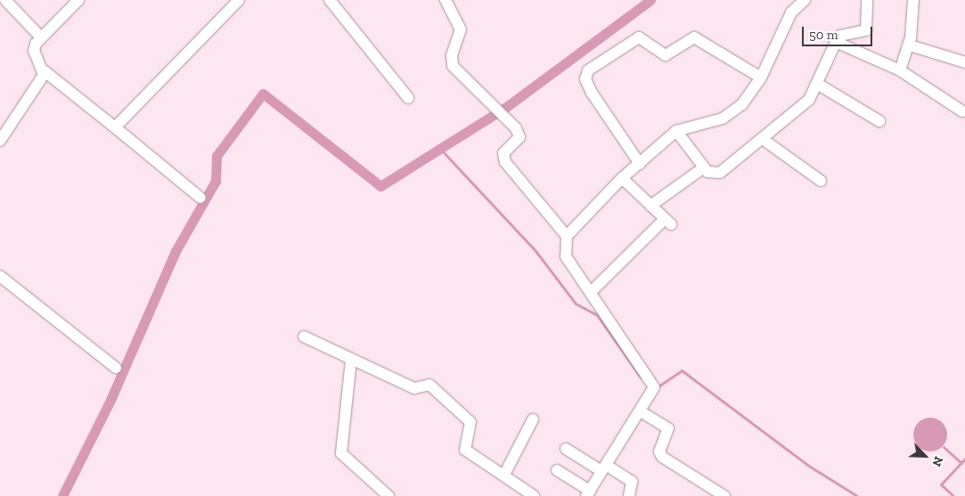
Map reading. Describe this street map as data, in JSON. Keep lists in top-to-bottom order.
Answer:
{
  "scale_bar": "50 m",
  "north": "bottom right"
}
